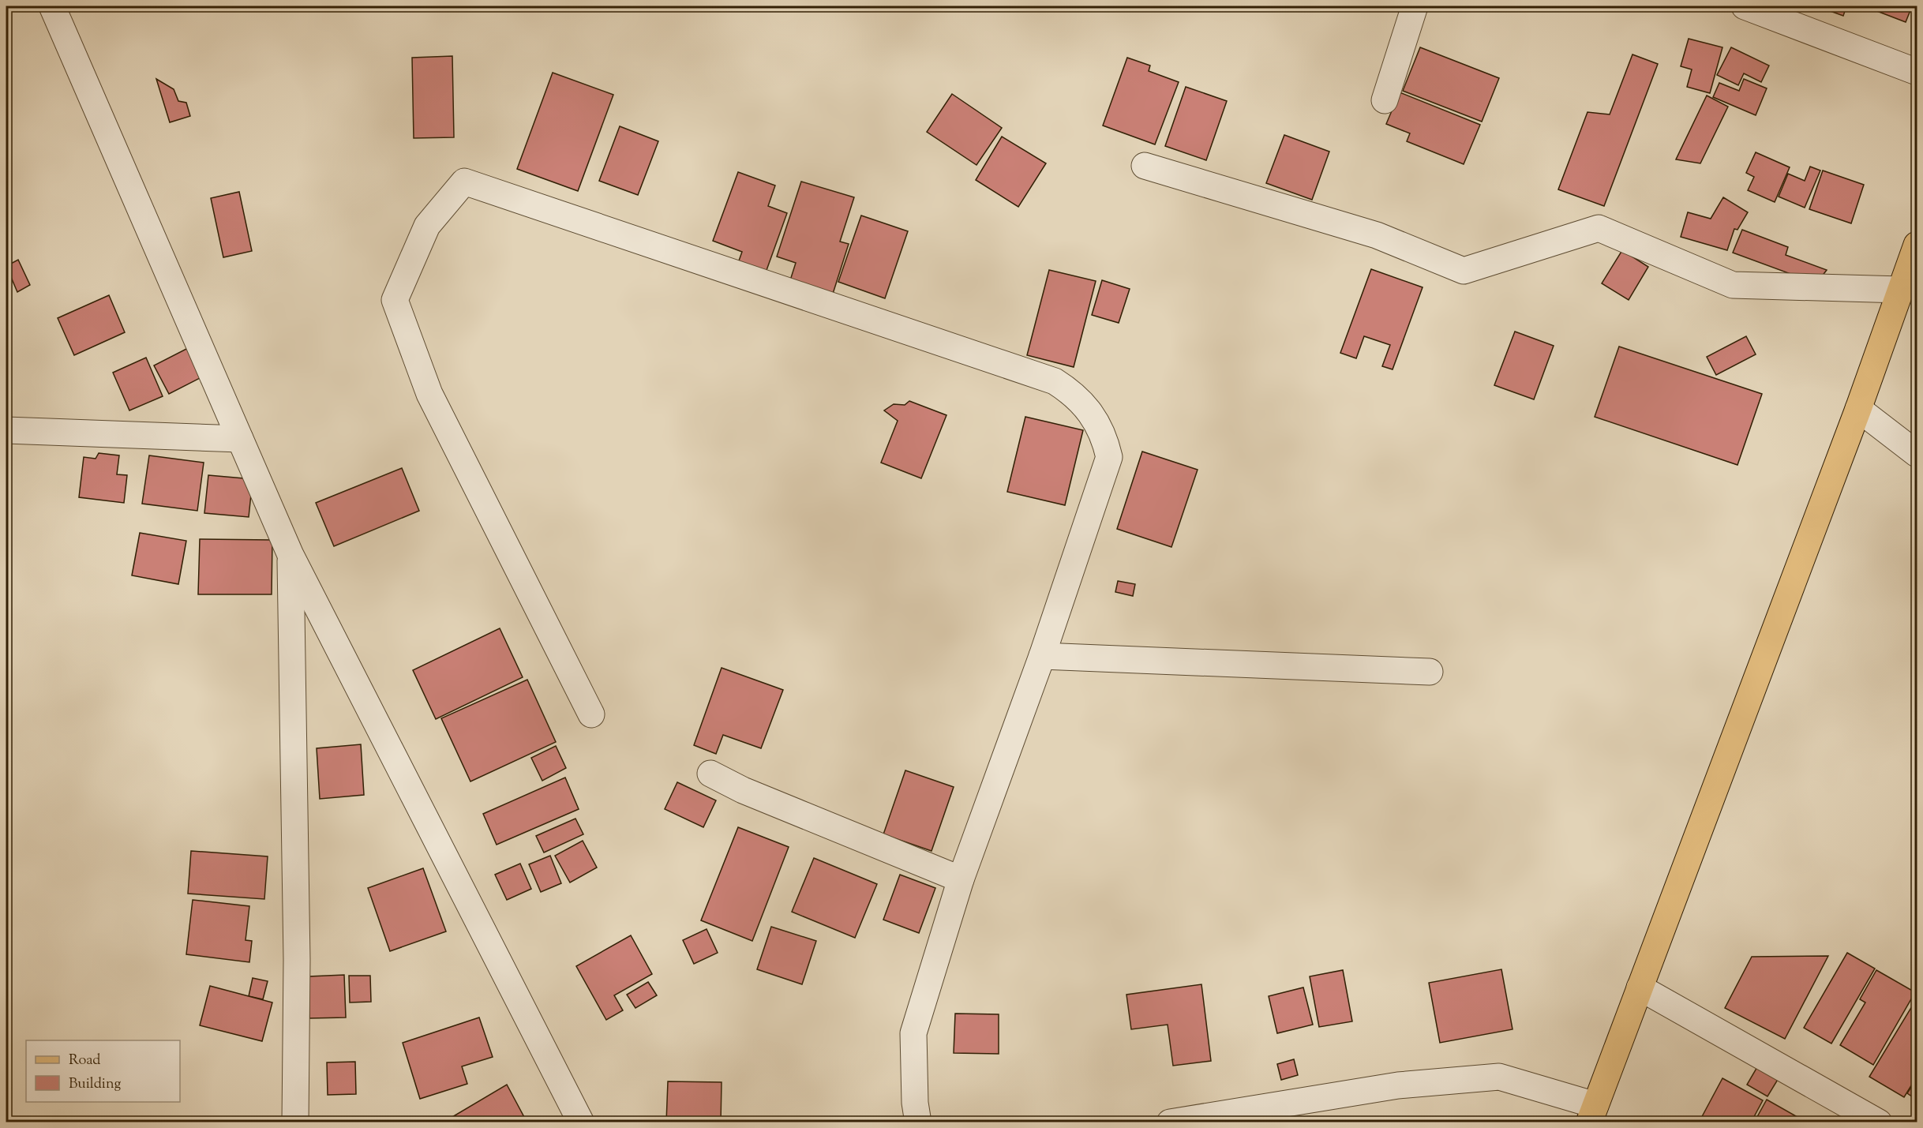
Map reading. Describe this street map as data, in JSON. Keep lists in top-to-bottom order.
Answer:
{
  "legend": ["Road", "Building"]
}
